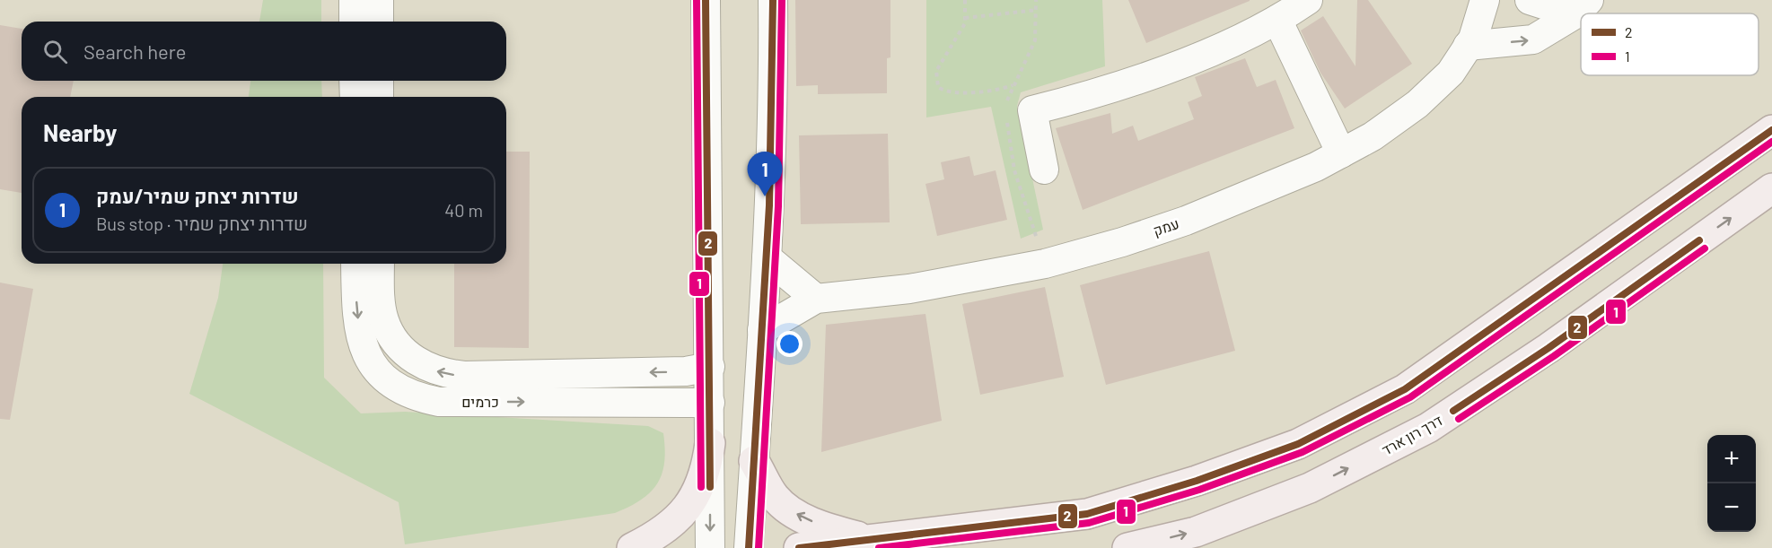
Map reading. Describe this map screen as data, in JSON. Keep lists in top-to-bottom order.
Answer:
{
  "streets": {
    "main road": ["דרך רון ארד"],
    "street": ["עמק", "כרמים"]
  },
  "lines": ["transit line 2", "transit line 1"],
  "legend": ["2", "1"],
  "page": {
    "search": "Search here",
    "heading": "Nearby",
    "pins": "1",
    "list": [
      {
        "mark": "1",
        "name": "שדרות יצחק שמיר/עמק",
        "note": "Bus stop · שדרות יצחק שמיר",
        "value": "40 m"
      }
    ],
    "map_buttons": ["+", "−"]
  }
}
